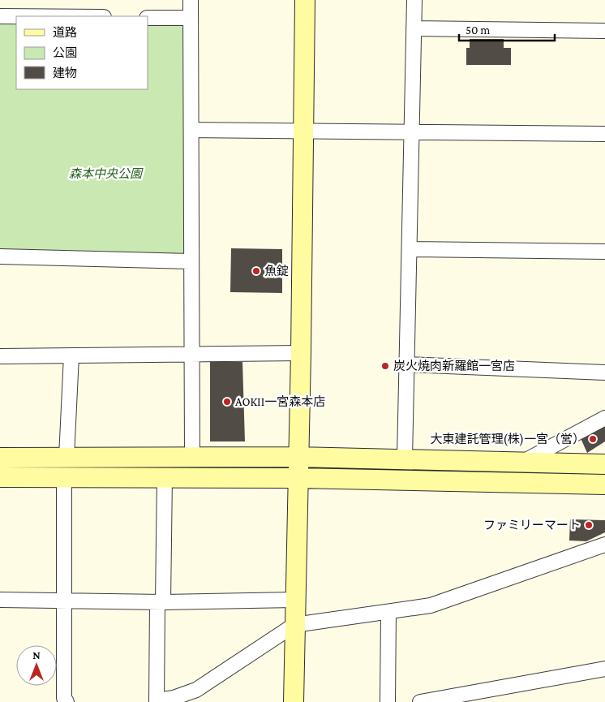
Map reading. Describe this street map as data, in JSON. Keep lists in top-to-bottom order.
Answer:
{
  "parks": ["森本中央公園"],
  "places": [
    "魚錠",
    "炭火焼肉新羅館一宮店",
    "AOKII一宮森本店",
    "大東建託管理(株)一宮（営）",
    "ファミリーマート"
  ],
  "legend": ["道路", "公園", "建物"],
  "scale_bar": "50 m",
  "north": "top"
}
